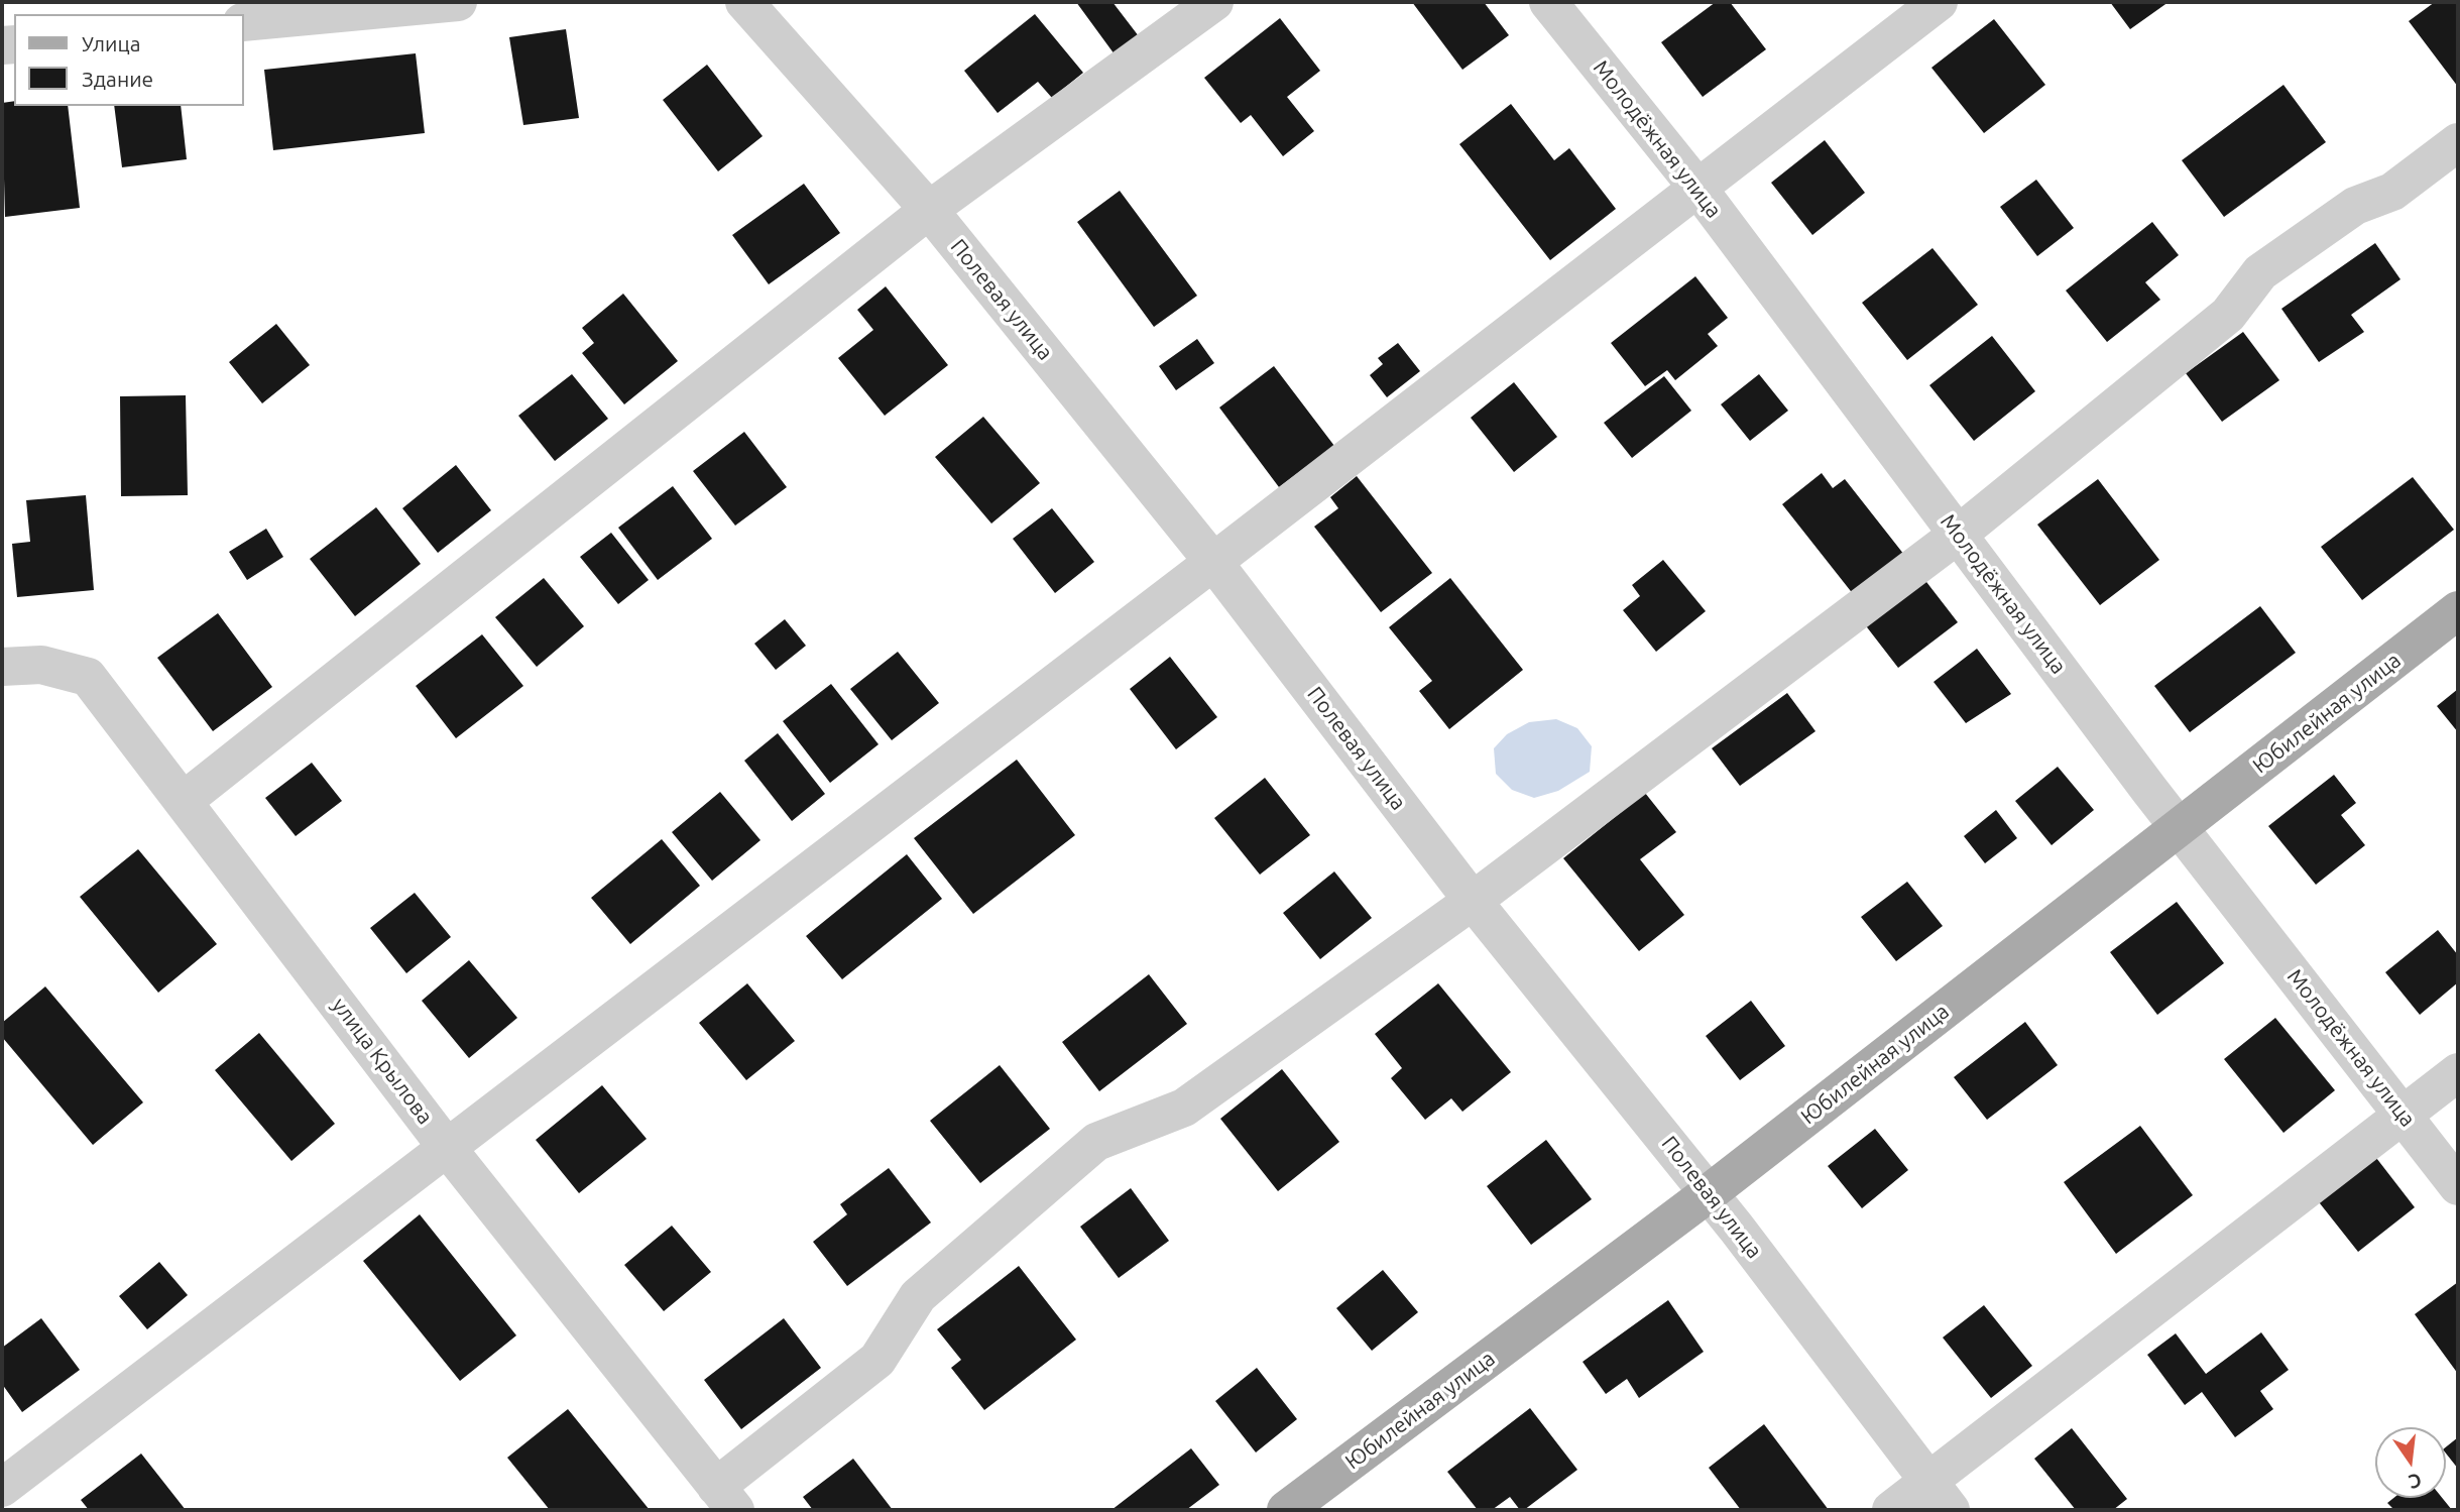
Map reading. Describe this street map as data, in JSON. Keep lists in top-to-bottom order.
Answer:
{
  "streets": {
    "main road": ["Юбилейная улица"],
    "street": ["Молодёжная улица", "Полевая улица", "улица Крылова"]
  },
  "crossings": [
    ["Молодёжная улица", "Юбилейная улица"],
    ["Полевая улица", "Юбилейная улица"]
  ],
  "legend": ["Улица", "Здание"],
  "north": "bottom"
}
